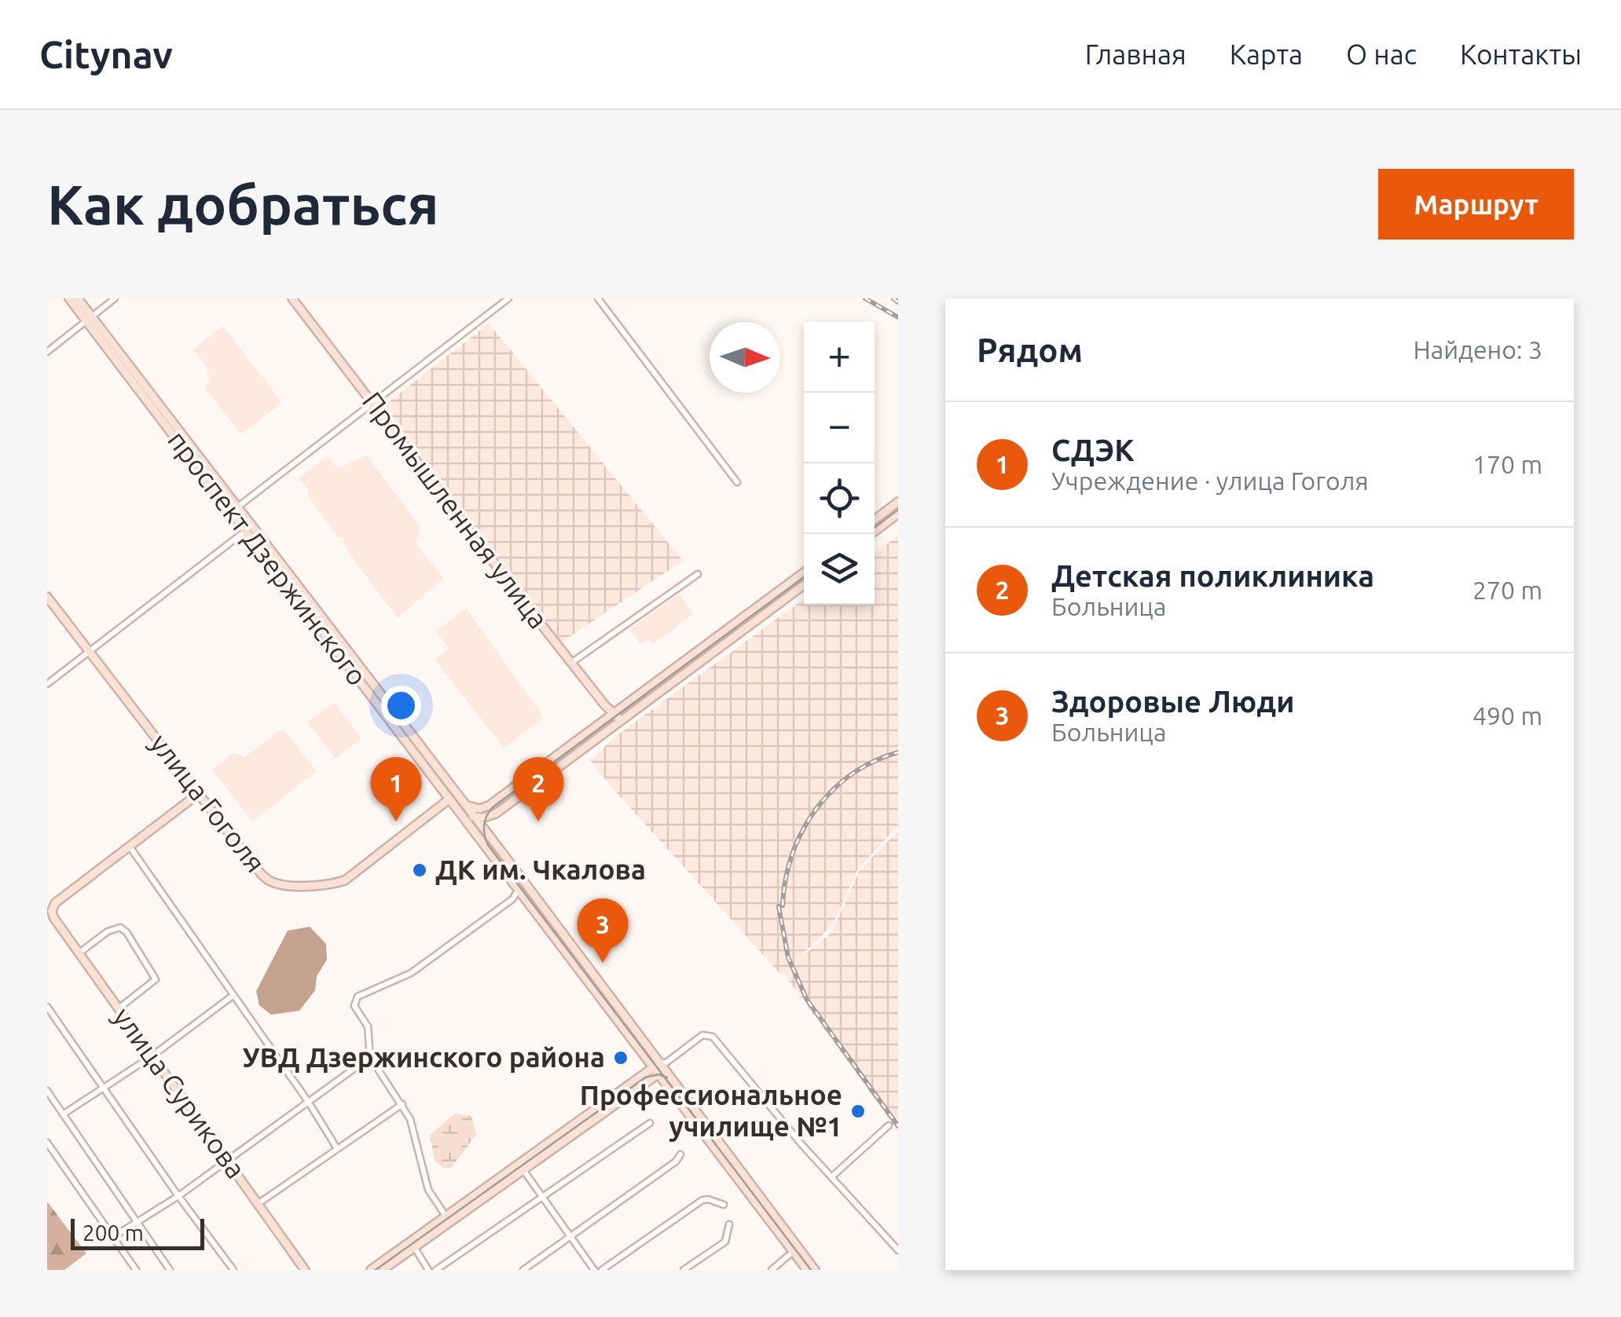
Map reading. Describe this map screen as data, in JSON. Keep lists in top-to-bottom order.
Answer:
{
  "streets": {
    "main road": [
      "Промышленная улица",
      "проспект Дзержинского",
      "улица Гоголя",
      "улица Сурикова"
    ]
  },
  "crossings": [
    ["проспект Дзержинского", "улица Гоголя"]
  ],
  "places": ["ДК им. Чкалова", "УВД Дзержинского района", "Профессиональное училище №1"],
  "scale_bar": "200 m",
  "north": "right",
  "page": {
    "header": "Citynav",
    "nav": [
      "Главная",
      "Карта",
      "О нас",
      "Контакты"
    ],
    "buttons": "Маршрут",
    "title": "Как добраться",
    "heading": ["Рядом", "Найдено: 3"],
    "map_buttons": ["+", "−"],
    "list": [
      {
        "mark": "1",
        "name": "СДЭК",
        "note": "Учреждение · улица Гоголя",
        "value": "170 m"
      },
      {
        "mark": "2",
        "name": "Детская поликлиника",
        "note": "Больница",
        "value": "270 m"
      },
      {
        "mark": "3",
        "name": "Здоровые Люди",
        "note": "Больница",
        "value": "490 m"
      }
    ],
    "pins": ["1", "2", "3"],
    "scale": "200 m"
  }
}
